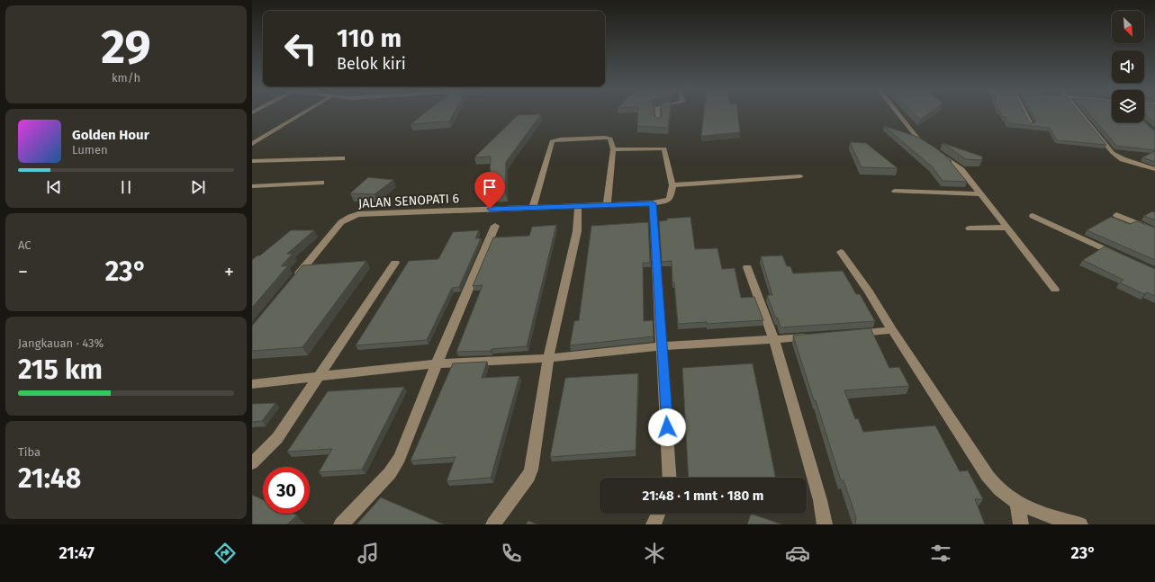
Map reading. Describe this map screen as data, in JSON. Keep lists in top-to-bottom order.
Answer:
{
  "streets": {
    "street": ["JALAN SENOPATI 6"]
  },
  "north": "bottom right",
  "page": {
    "tile": [
      ["29", "km/h"],
      "AC",
      ["Jangkauan · 43%", "215 km"],
      ["Tiba", "21:48"]
    ],
    "turn": ["110 m", "Belok kiri"],
    "song": ["Golden Hour", "Lumen"],
    "heat": ["−", "23°", "+"],
    "limit": "30",
    "trip": "21:48 · 1 mnt · 180 m",
    "tabs": ["21:47", "23°"]
  }
}
